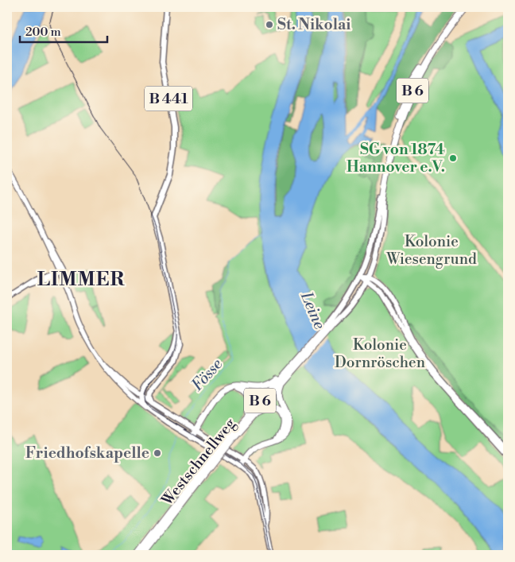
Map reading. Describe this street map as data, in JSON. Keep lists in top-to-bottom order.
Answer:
{
  "streets": {
    "highway": ["B 6", "Westschnellweg"],
    "main road": ["B 441"]
  },
  "districts": ["LIMMER"],
  "water": ["Leine", "Fösse"],
  "parks": ["Kolonie Wiesengrund", "Kolonie Dornröschen"],
  "places": ["St. Nikolai", "SG von 1874 Hannover e.V.", "Friedhofskapelle"],
  "scale_bar": "200 m"
}
